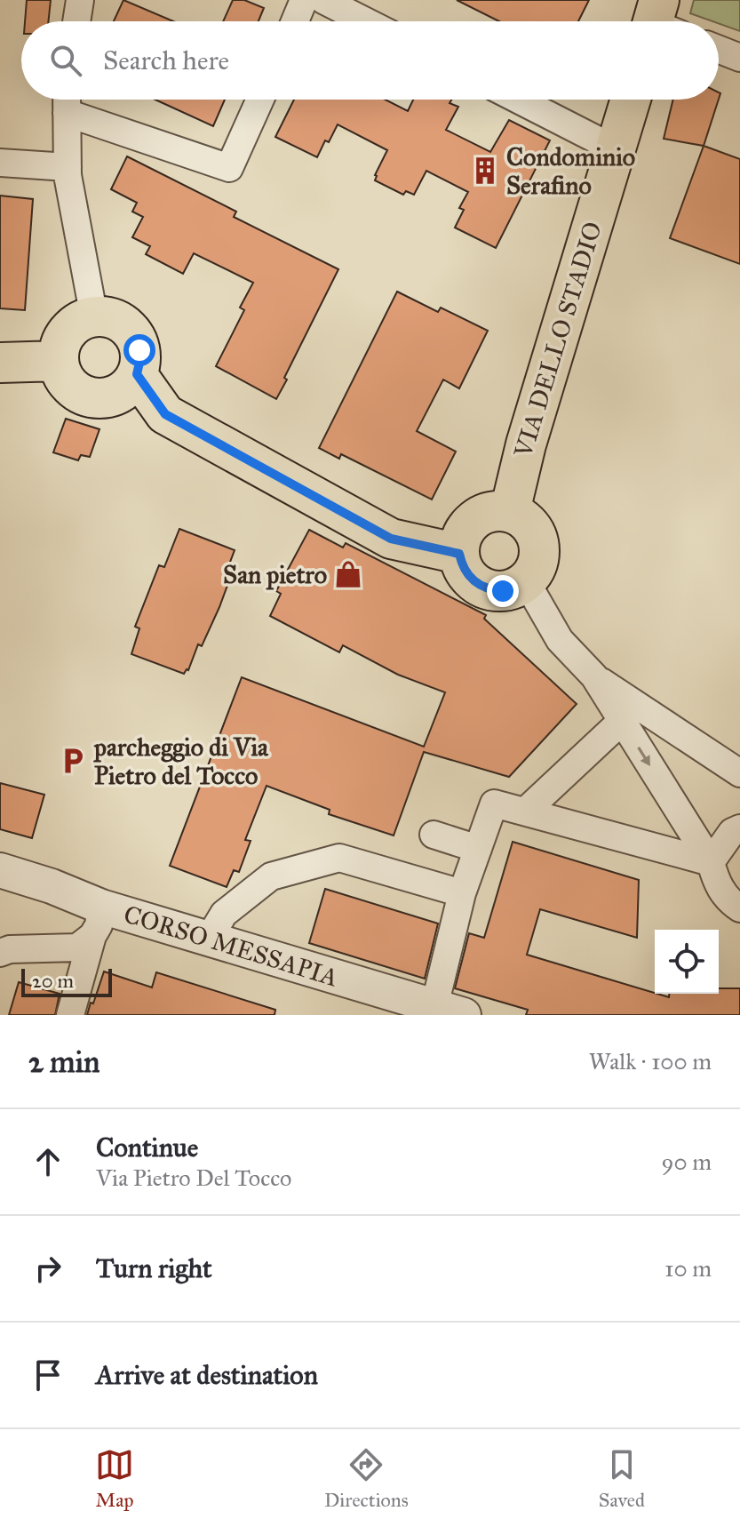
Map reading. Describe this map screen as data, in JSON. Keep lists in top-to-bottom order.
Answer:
{
  "streets": {
    "main road": ["VIA DELLO STADIO"],
    "street": ["CORSO MESSAPIA"]
  },
  "places": {
    "building": ["Condominio Serafino"],
    "shop": ["San pietro"],
    "parking": ["parcheggio di Via Pietro del Tocco"]
  },
  "scale_bar": "20 m",
  "page": {
    "search": "Search here",
    "scale": "20 m",
    "heading": ["2 min", "Walk · 100 m"],
    "list": [
      ["Continue", "Via Pietro Del Tocco", "90 m"],
      ["Turn right", "10 m"],
      "Arrive at destination"
    ],
    "nav": ["Map", "Directions", "Saved"]
  }
}
